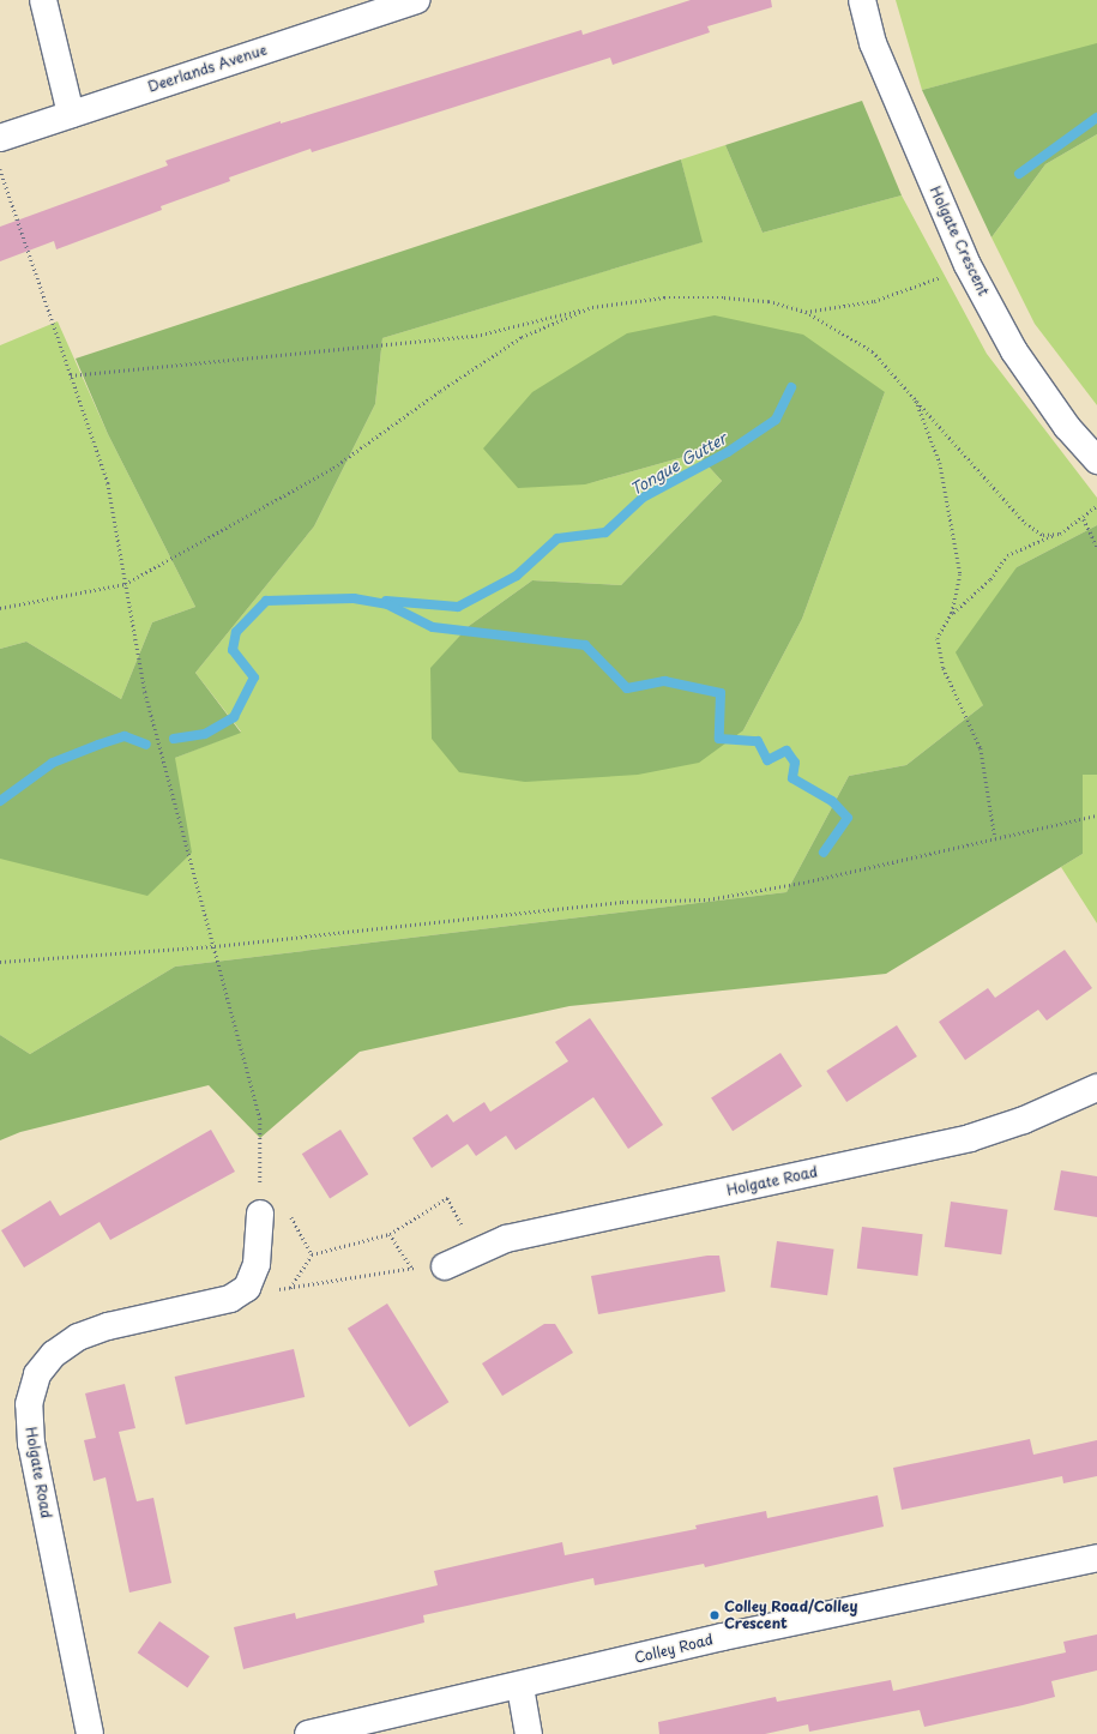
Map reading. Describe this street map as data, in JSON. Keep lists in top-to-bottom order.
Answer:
{
  "streets": {
    "street": [
      "Deerlands Avenue",
      "Holgate Crescent",
      "Holgate Road",
      "Colley Road"
    ]
  },
  "water": ["Tongue Gutter"],
  "places": ["Colley Road/Colley Crescent"]
}
